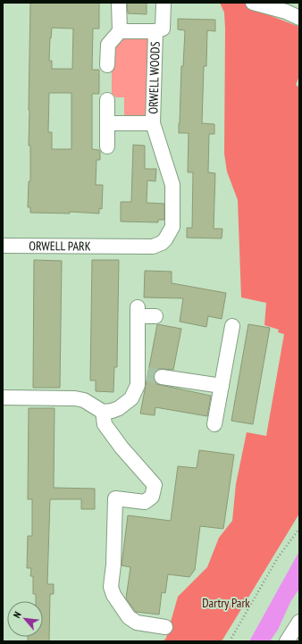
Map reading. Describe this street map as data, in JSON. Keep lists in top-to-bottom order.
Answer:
{
  "streets": {
    "street": ["ORWELL WOODS", "ORWELL PARK"]
  },
  "crossings": [
    ["ORWELL WOODS", "ORWELL PARK"]
  ],
  "parks": ["Dartry Park"],
  "north": "top left"
}
